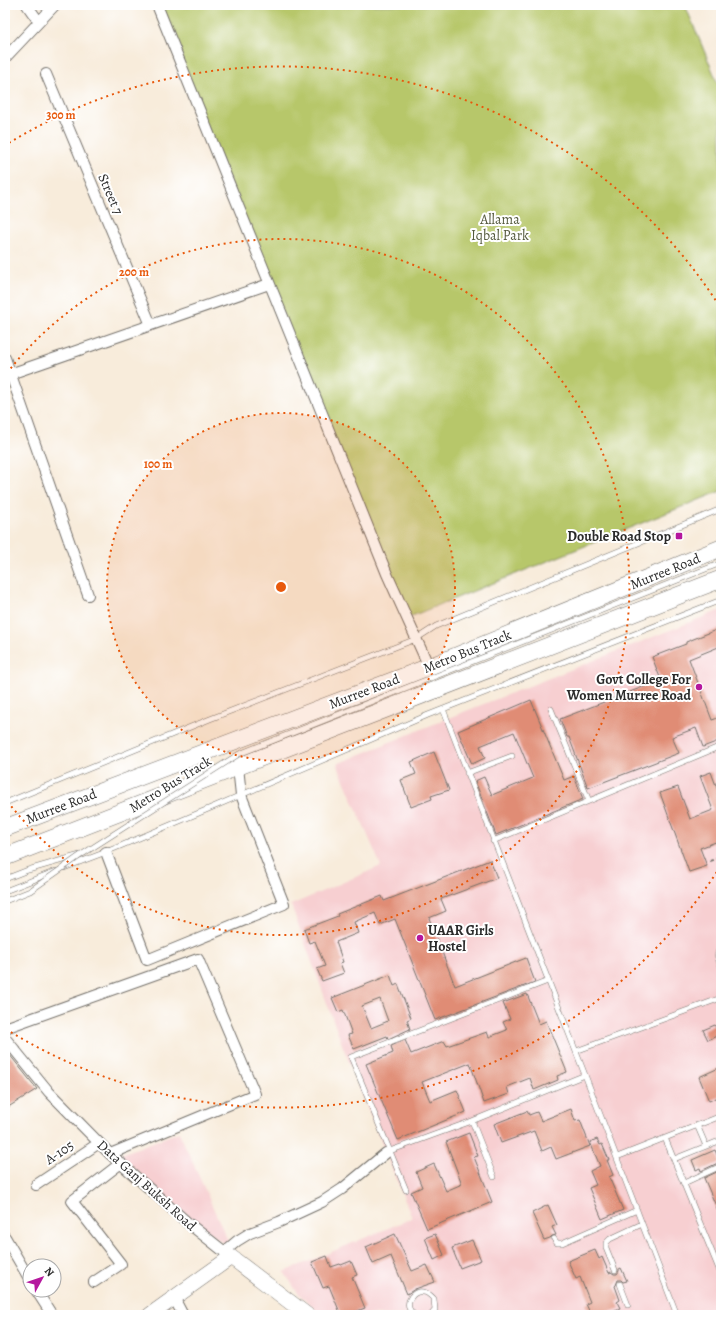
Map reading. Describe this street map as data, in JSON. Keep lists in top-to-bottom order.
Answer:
{
  "streets": {
    "main road": ["Murree Road"],
    "street": ["Street 7", "A-105", "Data Ganj Buksh Road"],
    "lane": ["Metro Bus Track"]
  },
  "crossings": [
    ["A-105", "Data Ganj Buksh Road"]
  ],
  "parks": ["Allama Iqbal Park"],
  "places": {
    "transit": ["Double Road Stop"],
    "other": ["Govt College For Women Murree Road", "UAAR Girls Hostel"]
  },
  "north": "top right",
  "rings": ["300 m", "200 m", "100 m"]
}
